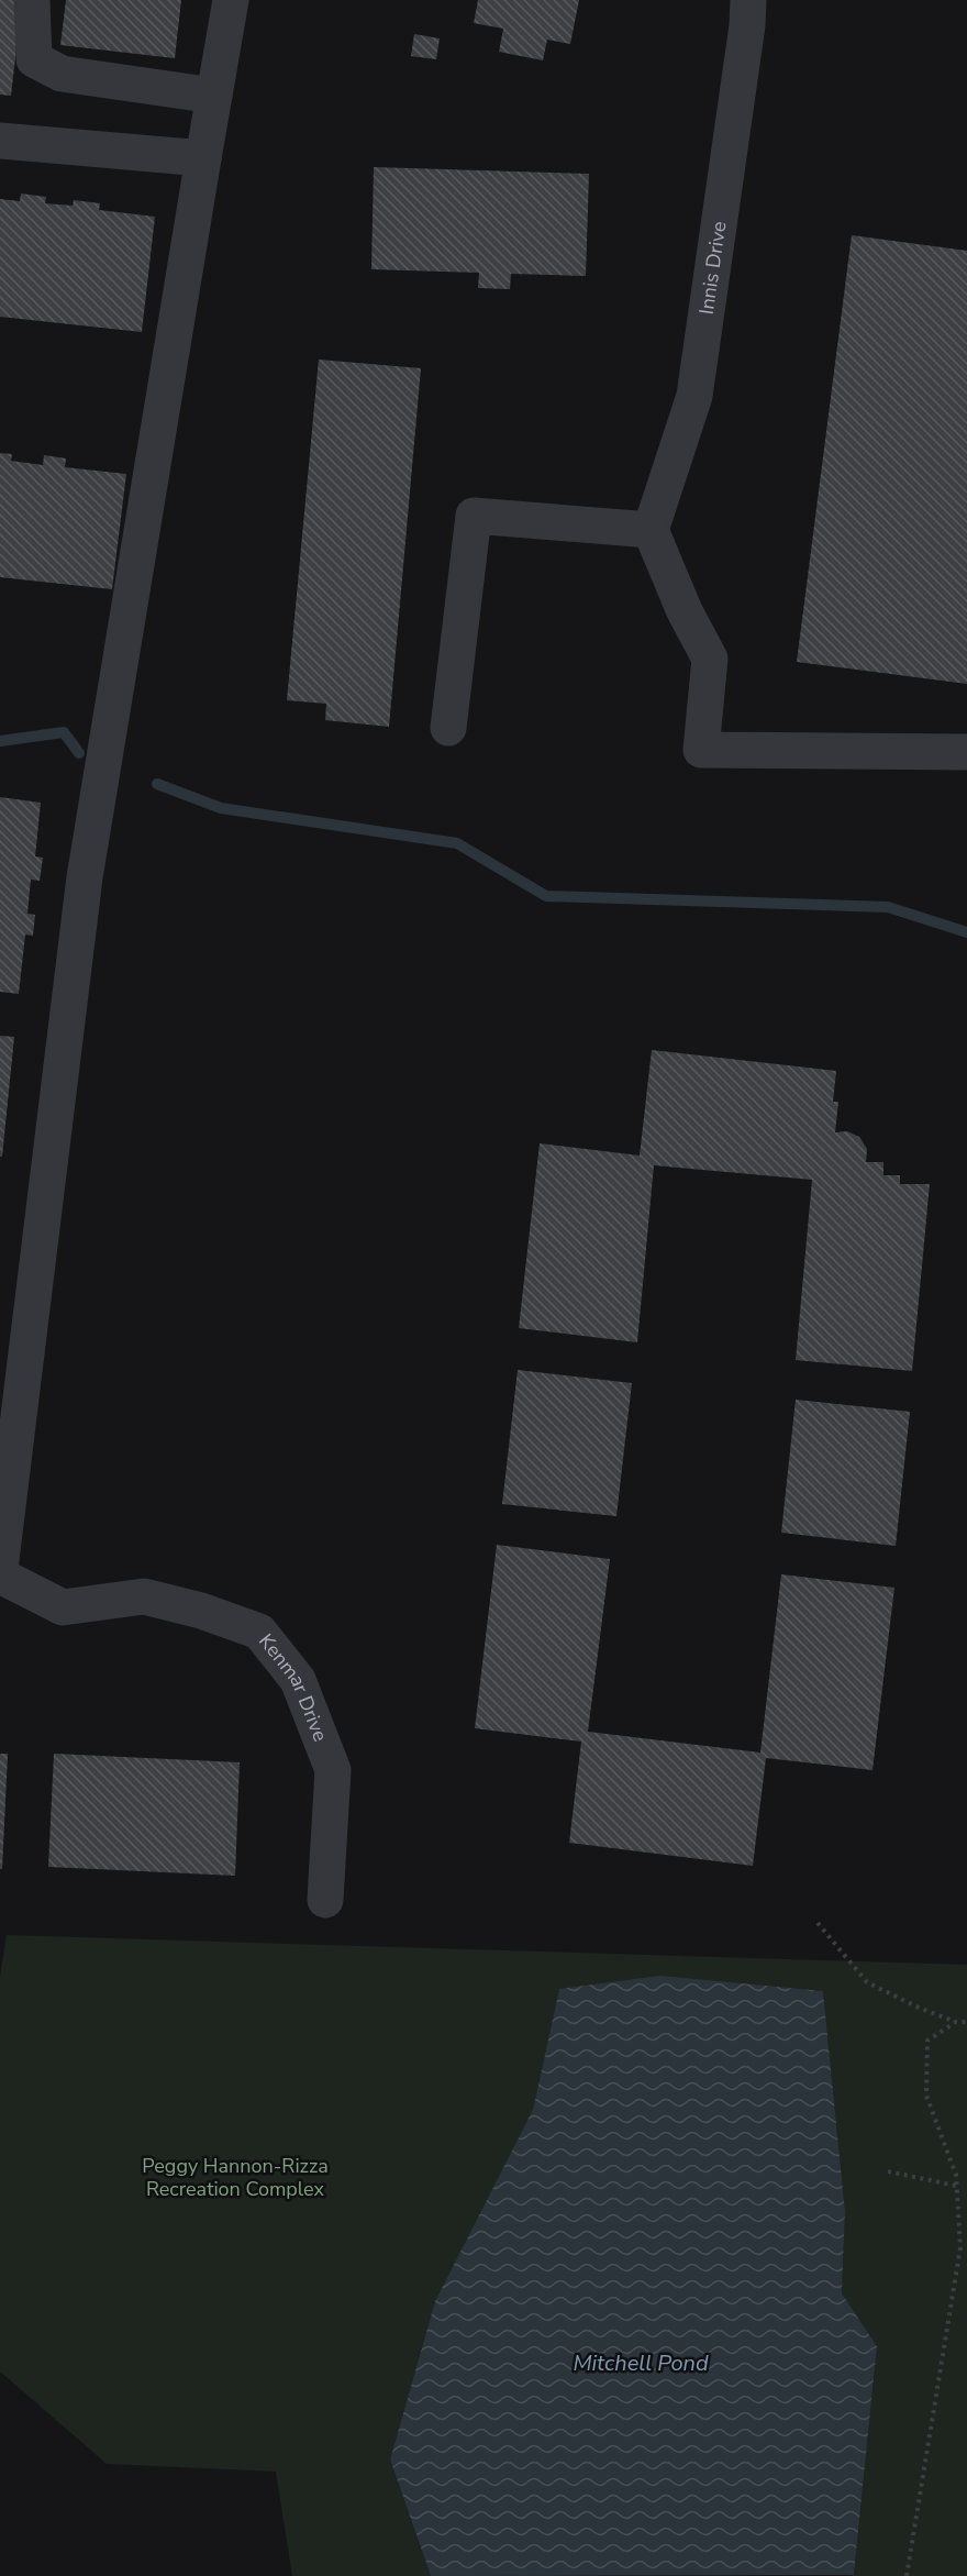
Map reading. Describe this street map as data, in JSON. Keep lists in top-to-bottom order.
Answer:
{
  "streets": {
    "street": ["Innis Drive", "Kenmar Drive"]
  },
  "water": ["Mitchell Pond"],
  "parks": ["Peggy Hannon-Rizza Recreation Complex"]
}
